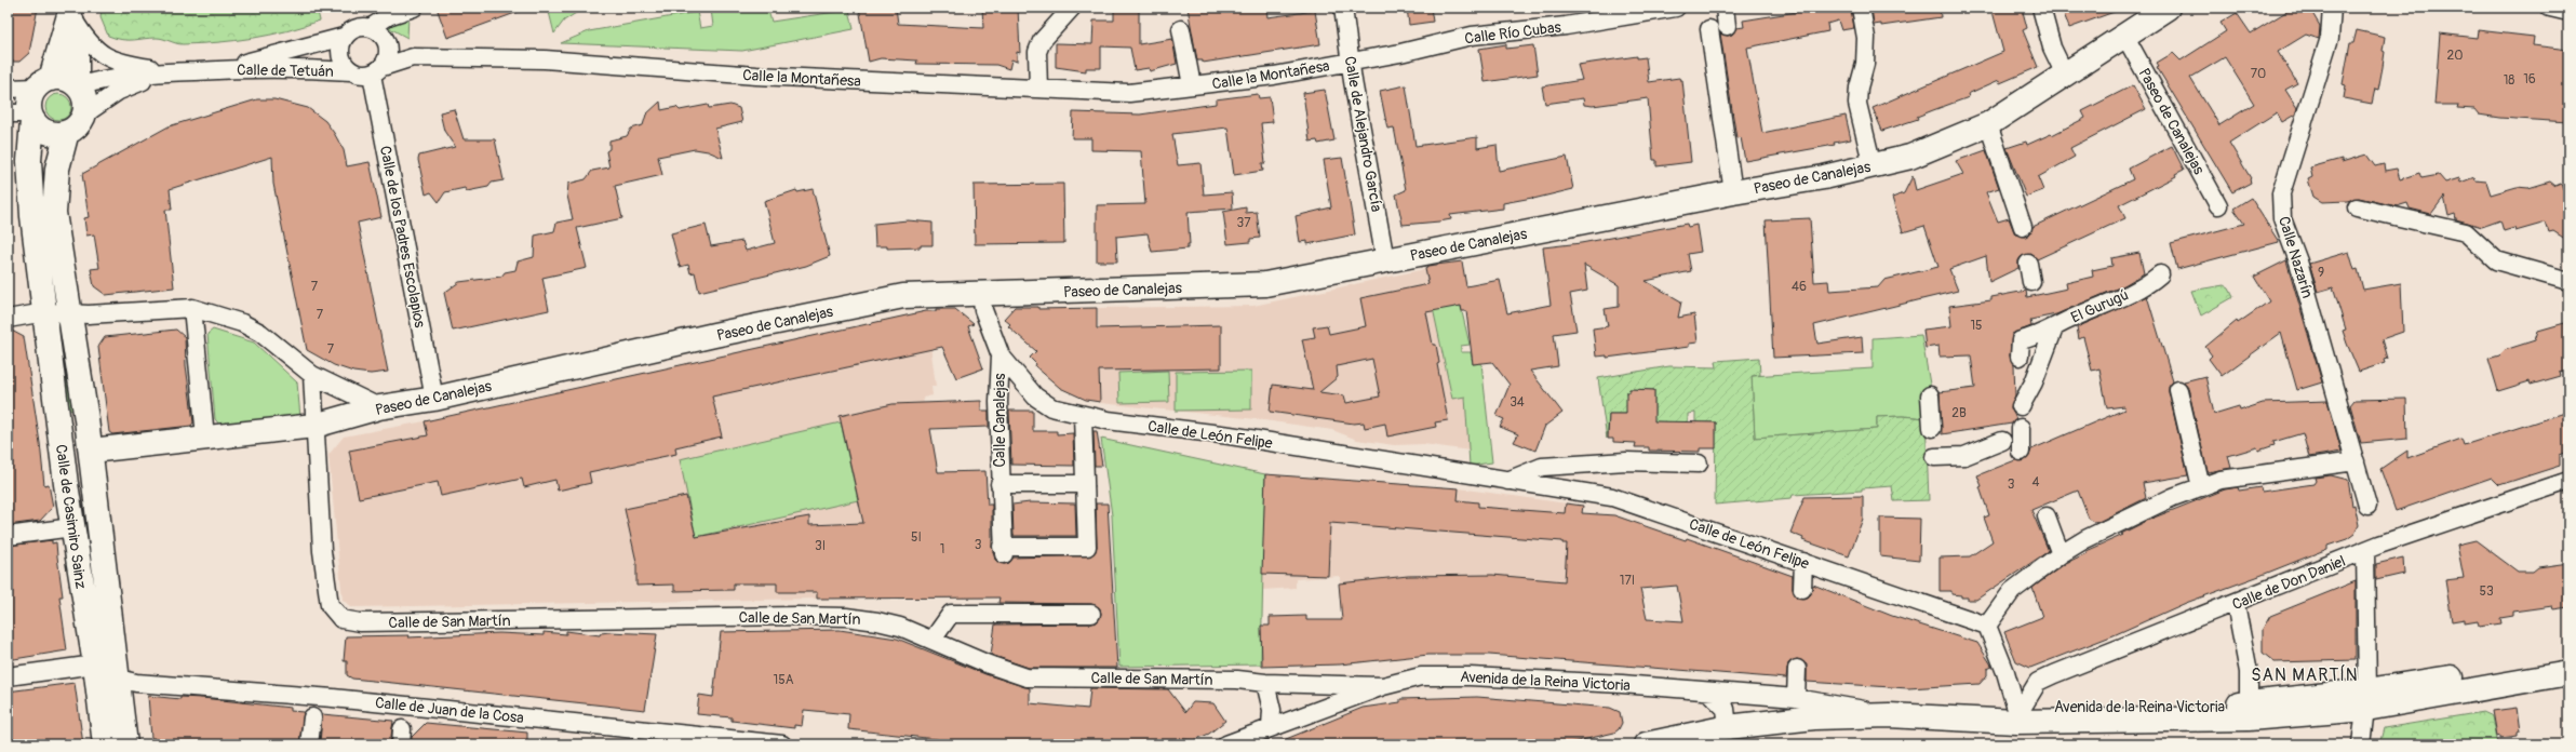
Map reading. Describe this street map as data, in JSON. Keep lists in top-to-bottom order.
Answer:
{
  "streets": {
    "main road": ["Paseo de Canalejas", "Calle de Casimiro Sainz", "Avenida de la Reina Victoria"],
    "street": [
      "Calle Río Cubas",
      "Calle de Tetuán",
      "Calle la Montañesa",
      "Calle de Alejandro García",
      "Calle de los Padres Escolapios",
      "Calle Nazarín",
      "El Gurugú",
      "Calle Canalejas",
      "Calle de León Felipe",
      "Calle de Don Daniel",
      "Calle de San Martín",
      "Calle de Juan de la Cosa"
    ]
  },
  "crossings": [
    ["Calle Río Cubas", "Calle la Montañesa"],
    ["Calle Río Cubas", "Calle de Alejandro García"],
    ["Calle de Tetuán", "Calle la Montañesa"],
    ["Calle de Tetuán", "Calle de los Padres Escolapios"],
    ["Calle de Tetuán", "Calle de Casimiro Sainz"],
    ["Calle la Montañesa", "Calle de Alejandro García"],
    ["Calle la Montañesa", "Calle de los Padres Escolapios"],
    ["Paseo de Canalejas", "Calle de Alejandro García"],
    ["Paseo de Canalejas", "Calle de los Padres Escolapios"],
    ["Paseo de Canalejas", "Calle de León Felipe"],
    ["Paseo de Canalejas", "Calle de Casimiro Sainz"],
    ["Paseo de Canalejas", "Calle de San Martín"],
    ["Calle Canalejas", "Calle de León Felipe"],
    ["Calle de Casimiro Sainz", "Calle de Juan de la Cosa"],
    ["Calle de Don Daniel", "Avenida de la Reina Victoria"],
    ["Calle de San Martín", "Avenida de la Reina Victoria"]
  ],
  "districts": ["SAN MARTÍN"],
  "house_numbers": [
    "20",
    "70",
    "16",
    "18",
    "37",
    "9",
    "7",
    "46",
    "7",
    "15",
    "7",
    "34",
    "2B",
    "4",
    "3",
    "5I",
    "3",
    "3I",
    "1",
    "17I",
    "53",
    "15A"
  ]
}
